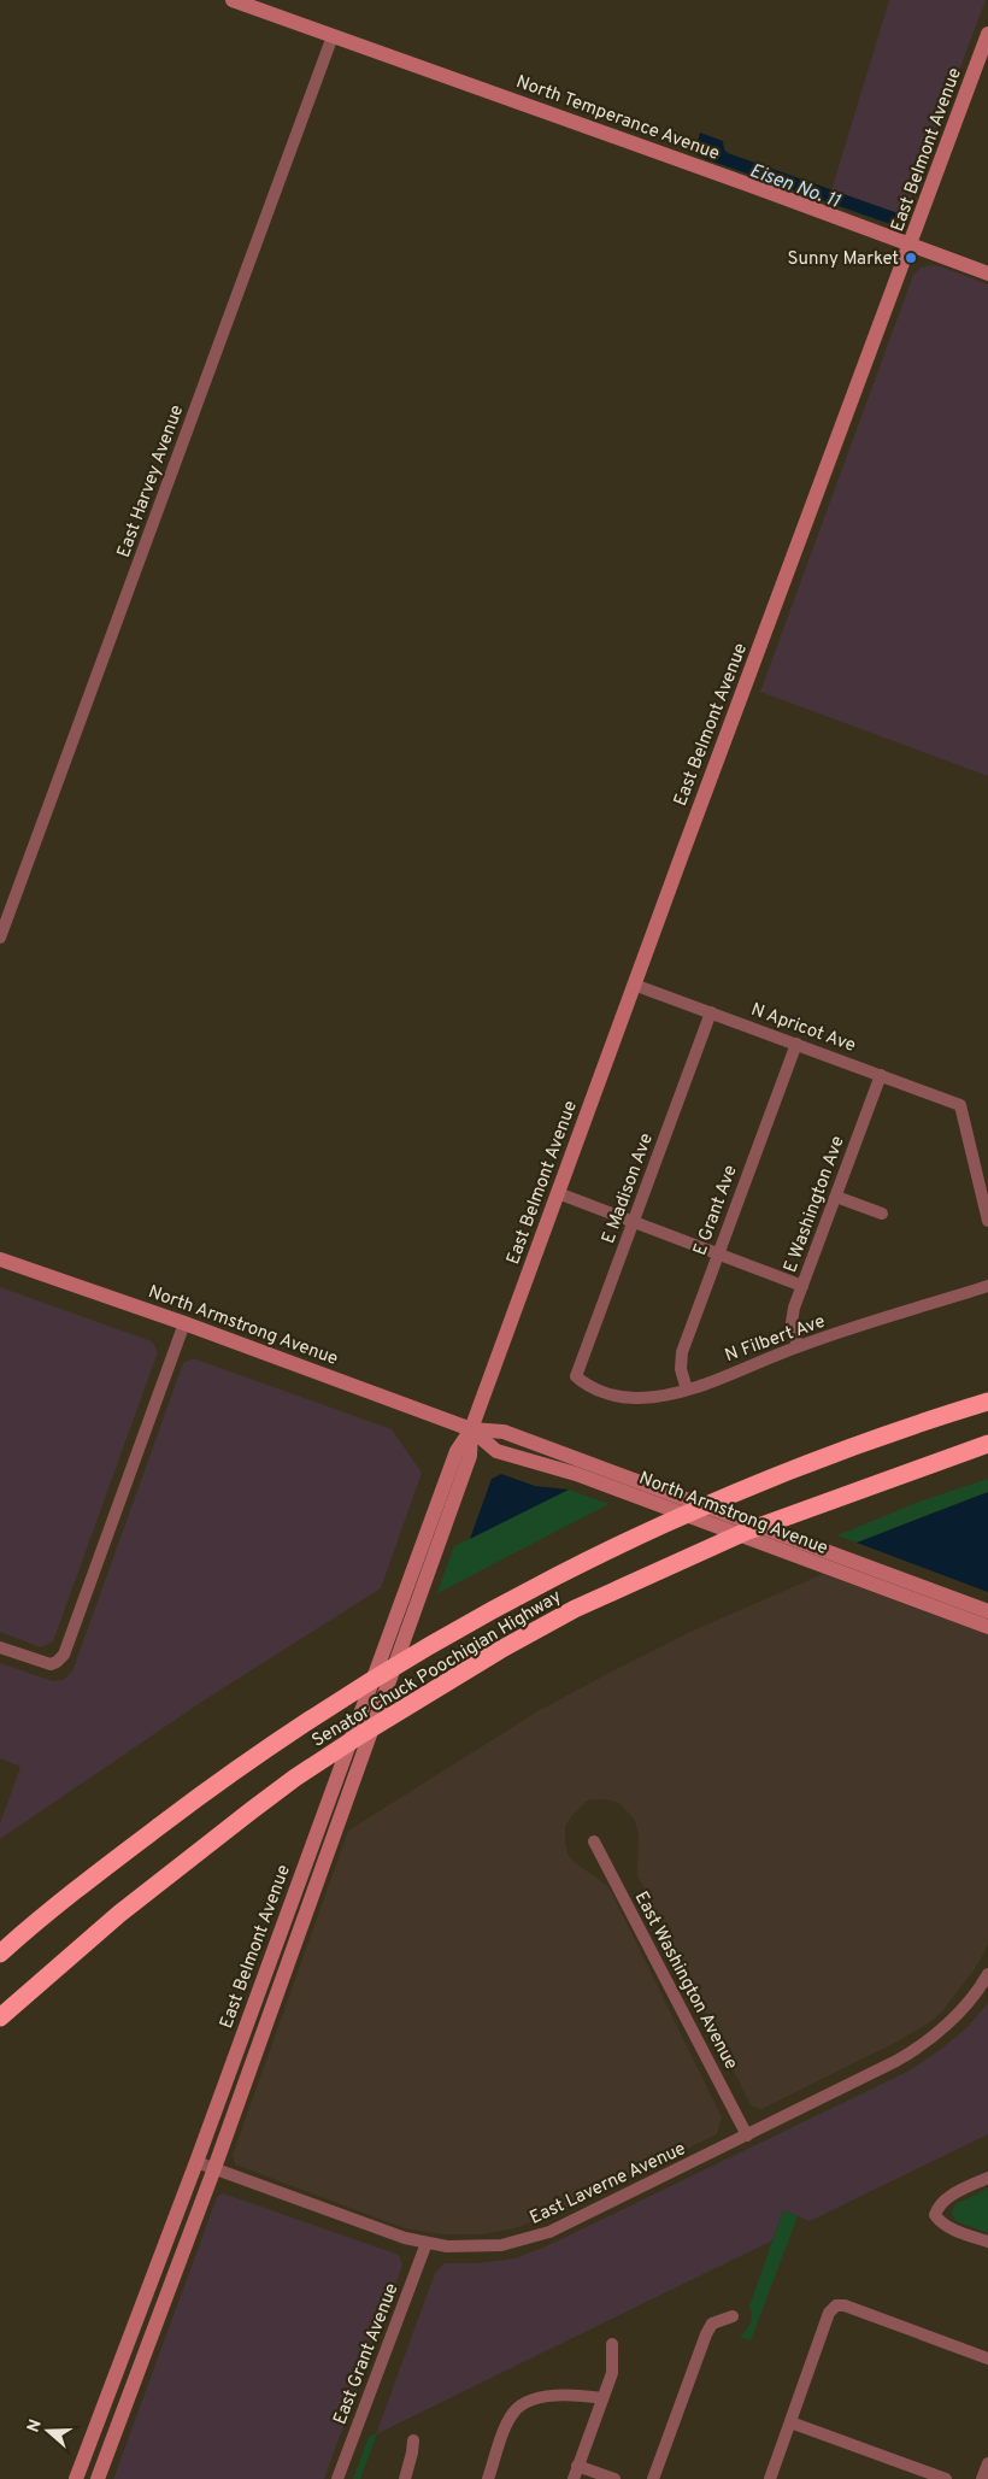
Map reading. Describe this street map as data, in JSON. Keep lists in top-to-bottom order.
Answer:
{
  "streets": {
    "highway": ["Senator Chuck Poochigian Highway"],
    "main road": ["North Temperance Avenue", "East Belmont Avenue", "North Armstrong Avenue"],
    "street": [
      "East Harvey Avenue",
      "N Apricot Ave",
      "E Madison Ave",
      "E Washington Ave",
      "E Grant Ave",
      "N Filbert Ave",
      "East Washington Avenue",
      "East Laverne Avenue",
      "East Grant Avenue"
    ]
  },
  "crossings": [
    ["North Temperance Avenue", "East Belmont Avenue"],
    ["North Temperance Avenue", "East Harvey Avenue"],
    ["East Belmont Avenue", "N Apricot Ave"],
    ["East Belmont Avenue", "North Armstrong Avenue"],
    ["East Belmont Avenue", "East Laverne Avenue"],
    ["N Apricot Ave", "E Madison Ave"],
    ["N Apricot Ave", "E Washington Ave"],
    ["N Apricot Ave", "E Grant Ave"],
    ["E Madison Ave", "N Filbert Ave"],
    ["E Washington Ave", "N Filbert Ave"],
    ["E Grant Ave", "N Filbert Ave"],
    ["East Washington Avenue", "East Laverne Avenue"],
    ["East Laverne Avenue", "East Grant Avenue"]
  ],
  "water": ["Eisen No. 11"],
  "places": ["Sunny Market"],
  "north": "left"
}
